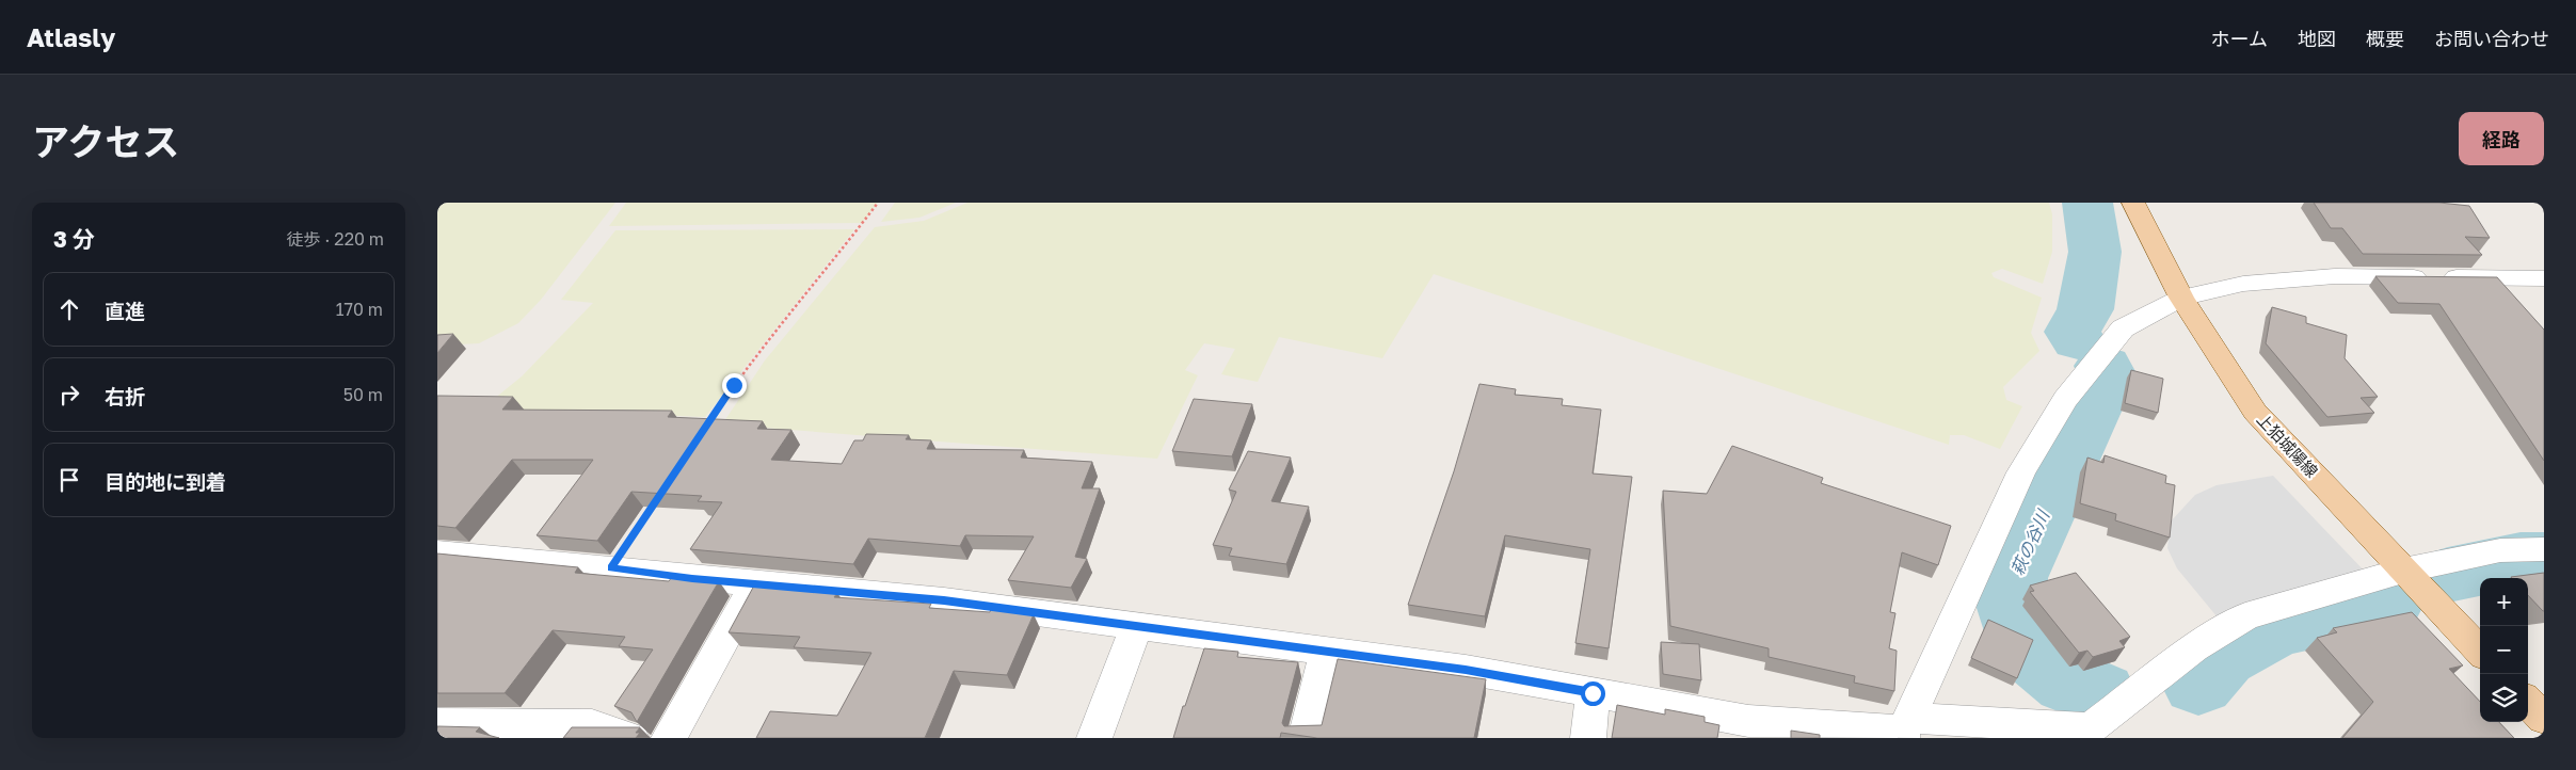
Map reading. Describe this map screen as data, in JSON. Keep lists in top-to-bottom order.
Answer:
{
  "streets": {
    "main road": ["上狛城陽線"]
  },
  "water": ["萩の谷川"],
  "page": {
    "header": "Atlasly",
    "nav": [
      "ホーム",
      "地図",
      "概要",
      "お問い合わせ"
    ],
    "title": "アクセス",
    "buttons": "経路",
    "heading": ["3 分", "徒歩 · 220 m"],
    "list": [
      ["直進", "170 m"],
      ["右折", "50 m"],
      "目的地に到着"
    ],
    "map_buttons": ["+", "−"]
  }
}
